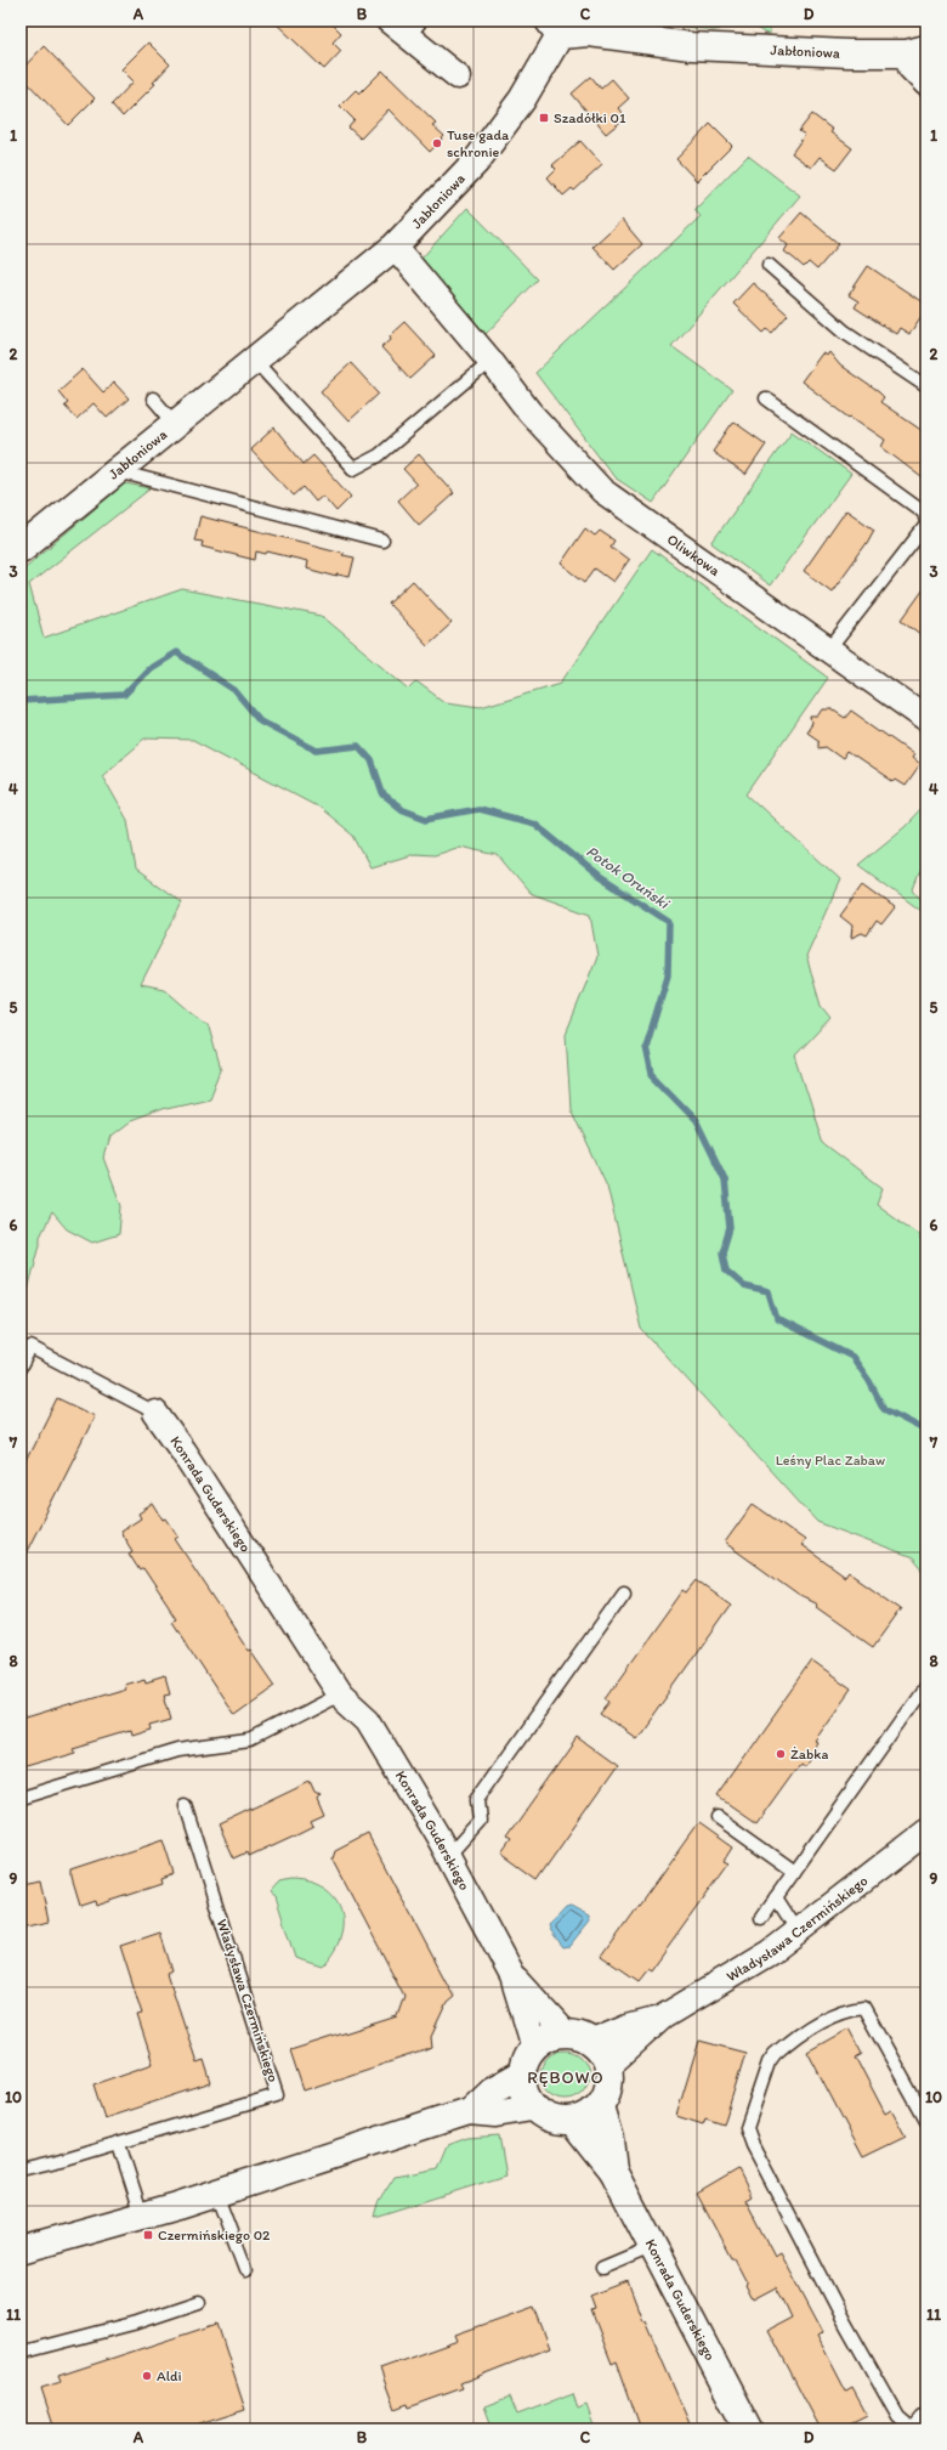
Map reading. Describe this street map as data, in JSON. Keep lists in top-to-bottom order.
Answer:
{
  "streets": {
    "street": [
      "Jabłoniowa",
      "Oliwkowa",
      "Konrada Guderskiego",
      "Władysława Czermińskiego"
    ]
  },
  "crossings": [
    ["Jabłoniowa", "Oliwkowa"],
    ["Konrada Guderskiego", "Władysława Czermińskiego"]
  ],
  "districts": ["RĘBOWO"],
  "water": ["Potok Oruński"],
  "parks": ["Leśny Plac Zabaw"],
  "places": {
    "transit": ["Szadółki 01", "Czermińskiego 02"],
    "other": ["Tuse gada schronie", "Żabka", "Aldi"]
  },
  "grid": {
    "columns": [
      "A",
      "B",
      "C",
      "D"
    ],
    "rows": [
      "1",
      "2",
      "3",
      "4",
      "5",
      "6",
      "7",
      "8",
      "9",
      "10",
      "11"
    ]
  }
}
